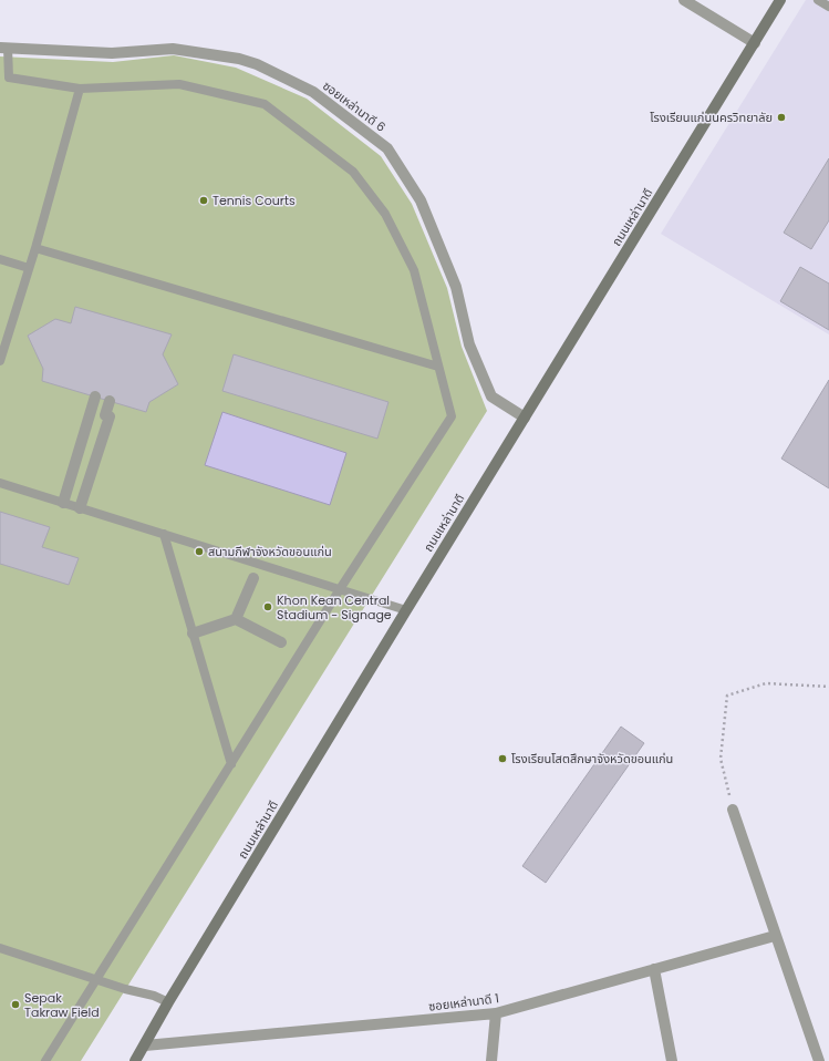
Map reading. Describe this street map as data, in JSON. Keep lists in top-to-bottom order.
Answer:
{
  "streets": {
    "main road": ["ถนนเหล่านาดี"],
    "street": ["ซอยเหล่านาดี 6", "ซอยเหล่านาดี 1"]
  },
  "crossings": [
    ["ซอยเหล่านาดี 6", "ถนนเหล่านาดี"],
    ["ถนนเหล่านาดี", "ซอยเหล่านาดี 1"]
  ],
  "places": [
    "โรงเรียนแก่นนครวิทยาลัย",
    "Tennis Courts",
    "สนามกีฬาจังหวัดขอนแก่น",
    "Khon Kean Central Stadium - Signage",
    "โรงเรียนโสตสึกษาจังหวัดขอนแก่น",
    "Sepak Takraw Field"
  ]
}
